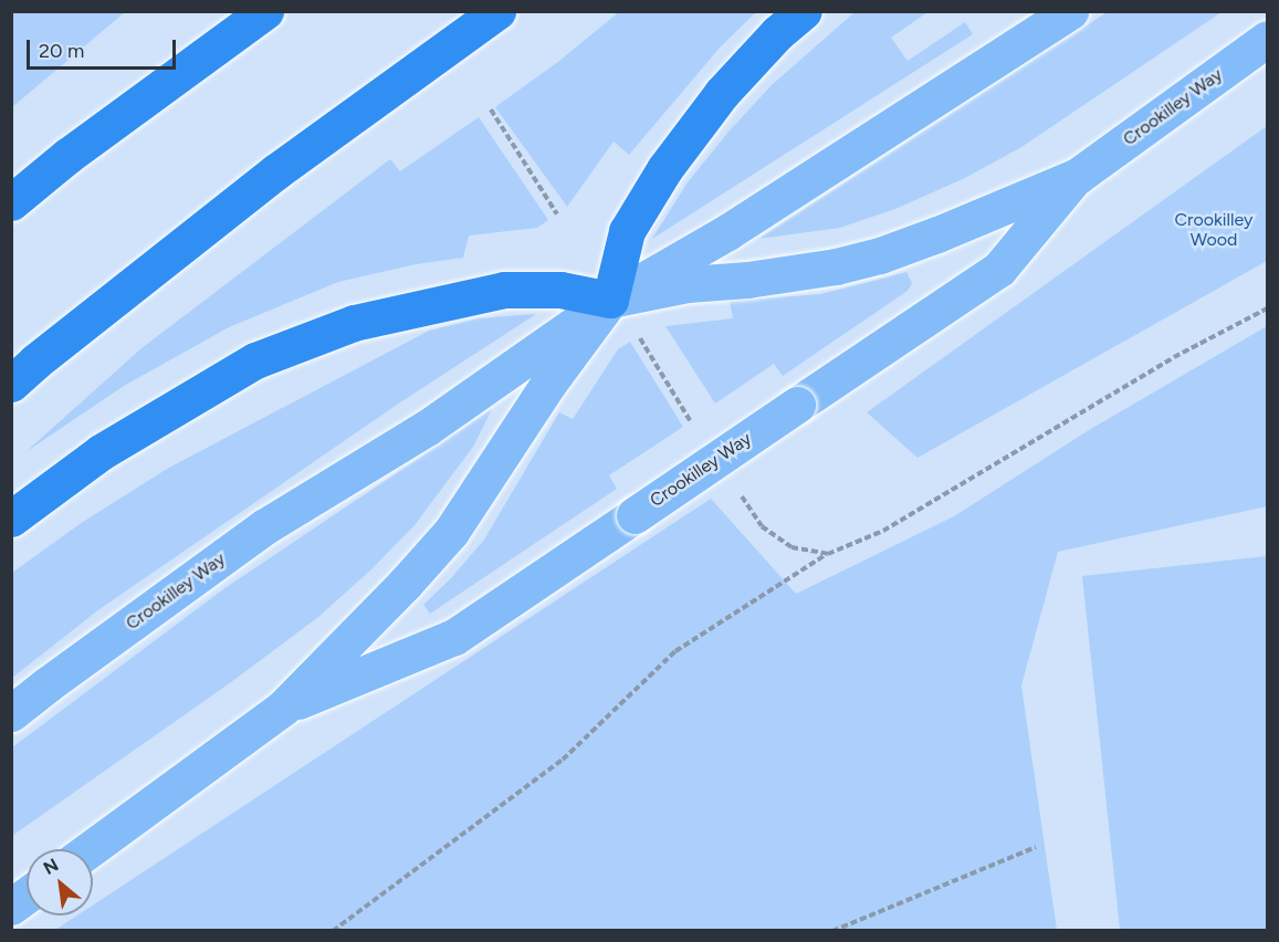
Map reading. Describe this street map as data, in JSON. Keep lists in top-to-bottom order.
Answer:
{
  "streets": {
    "main road": ["Crookilley Way"]
  },
  "parks": ["Crookilley Wood"],
  "scale_bar": "20 m",
  "north": "top left"
}
